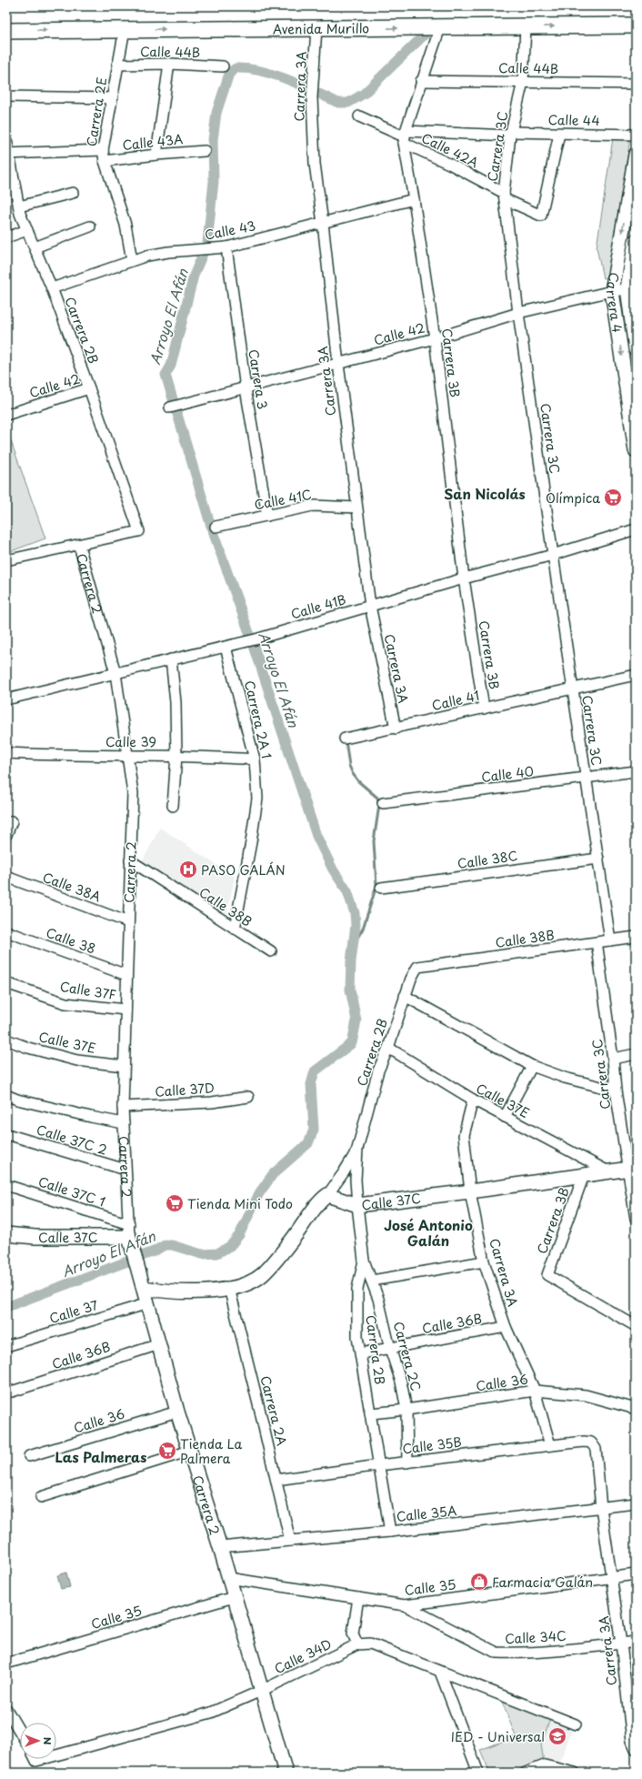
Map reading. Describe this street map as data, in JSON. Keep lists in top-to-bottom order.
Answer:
{
  "streets": {
    "main road": ["Avenida Murillo"],
    "street": [
      "Calle 44B",
      "Carrera 3A",
      "Carrera 2E",
      "Calle 44",
      "Calle 43A",
      "Carrera 3C",
      "Calle 42A",
      "Calle 43",
      "Carrera 4",
      "Carrera 2B",
      "Calle 42",
      "Carrera 3B",
      "Carrera 3",
      "Calle 41C",
      "Carrera 2",
      "Calle 41B",
      "Calle 41",
      "Carrera 2A 1",
      "Calle 39",
      "Calle 40",
      "Calle 38C",
      "Calle 38A",
      "Calle 38B",
      "Calle 38",
      "Calle 37F",
      "Calle 37E",
      "Calle 37D",
      "Calle 37C 2",
      "Calle 37C 1",
      "Calle 37C",
      "Calle 37",
      "Calle 36B",
      "Carrera 2C",
      "Calle 36",
      "Carrera 2A",
      "Calle 35B",
      "Calle 35A",
      "Calle 35",
      "Calle 34C",
      "Calle 34D"
    ]
  },
  "crossings": [
    ["Avenida Murillo", "Carrera 3A"],
    ["Avenida Murillo", "Carrera 2E"],
    ["Avenida Murillo", "Carrera 3C"],
    ["Avenida Murillo", "Carrera 3B"],
    ["Calle 44B", "Carrera 2E"],
    ["Calle 44B", "Carrera 3C"],
    ["Calle 44B", "Carrera 3B"],
    ["Carrera 3A", "Calle 43"],
    ["Carrera 3A", "Calle 42"],
    ["Carrera 3A", "Calle 41C"],
    ["Carrera 3A", "Calle 41B"],
    ["Carrera 3A", "Calle 41"],
    ["Carrera 3A", "Calle 37E"],
    ["Carrera 3A", "Calle 37C"],
    ["Carrera 3A", "Calle 36B"],
    ["Carrera 3A", "Calle 36"],
    ["Carrera 3A", "Calle 35B"],
    ["Carrera 3A", "Calle 35A"],
    ["Carrera 3A", "Calle 35"],
    ["Carrera 3A", "Calle 34C"],
    ["Carrera 2E", "Calle 43A"],
    ["Carrera 2E", "Calle 43"],
    ["Calle 44", "Carrera 3C"],
    ["Calle 44", "Calle 42A"],
    ["Calle 44", "Carrera 3B"],
    ["Carrera 3C", "Calle 42A"],
    ["Carrera 3C", "Calle 42"],
    ["Carrera 3C", "Calle 41B"],
    ["Carrera 3C", "Calle 41"],
    ["Carrera 3C", "Calle 40"],
    ["Carrera 3C", "Calle 38C"],
    ["Carrera 3C", "Calle 38B"],
    ["Carrera 3C", "Calle 37C"],
    ["Calle 42A", "Carrera 3B"],
    ["Calle 43", "Carrera 2B"],
    ["Calle 43", "Carrera 3B"],
    ["Calle 43", "Carrera 3"],
    ["Carrera 4", "Calle 42"],
    ["Carrera 2B", "Calle 42"],
    ["Carrera 2B", "Carrera 2"],
    ["Carrera 2B", "Calle 38B"],
    ["Carrera 2B", "Calle 37E"],
    ["Carrera 2B", "Calle 37C"],
    ["Carrera 2B", "Calle 36B"],
    ["Carrera 2B", "Carrera 2C"],
    ["Carrera 2B", "Calle 36"],
    ["Carrera 2B", "Calle 35B"],
    ["Carrera 2B", "Calle 35A"],
    ["Calle 42", "Carrera 3B"],
    ["Calle 42", "Carrera 3"],
    ["Carrera 3B", "Calle 41B"],
    ["Carrera 3B", "Calle 41"],
    ["Carrera 3B", "Calle 37C"],
    ["Carrera 3", "Calle 41C"],
    ["Carrera 2", "Calle 41B"],
    ["Carrera 2", "Calle 39"],
    ["Carrera 2", "Calle 38A"],
    ["Carrera 2", "Calle 38B"],
    ["Carrera 2", "Calle 38"],
    ["Carrera 2", "Calle 37F"],
    ["Carrera 2", "Calle 37E"],
    ["Carrera 2", "Calle 37D"],
    ["Carrera 2", "Calle 37C 2"],
    ["Carrera 2", "Calle 37C 1"],
    ["Carrera 2", "Calle 37C"],
    ["Carrera 2", "Calle 37"],
    ["Carrera 2", "Calle 36B"],
    ["Carrera 2", "Calle 36"],
    ["Carrera 2", "Calle 35A"],
    ["Carrera 2", "Calle 35"],
    ["Carrera 2", "Calle 34D"],
    ["Calle 41B", "Carrera 2A 1"],
    ["Carrera 2A 1", "Calle 39"],
    ["Carrera 2A 1", "Calle 38B"],
    ["Calle 37E", "Calle 37C"],
    ["Calle 37C 1", "Calle 37C"],
    ["Calle 36B", "Carrera 2C"],
    ["Carrera 2C", "Calle 36"],
    ["Carrera 2C", "Calle 35B"],
    ["Carrera 2A", "Calle 35B"],
    ["Carrera 2A", "Calle 35A"],
    ["Calle 35", "Calle 34C"]
  ],
  "one_way": ["Avenida Murillo"],
  "districts": ["San Nicolás", "José Antonio Galán", "Las Palmeras"],
  "water": ["Arroyo El Afán"],
  "places": {
    "supermarket": ["Olímpica", "Tienda Mini Todo", "Tienda La Palmera"],
    "hospital": ["PASO GALÁN"],
    "shop": ["Farmacia Galán"],
    "school or university": ["IED - Universal"]
  },
  "north": "right"
}
